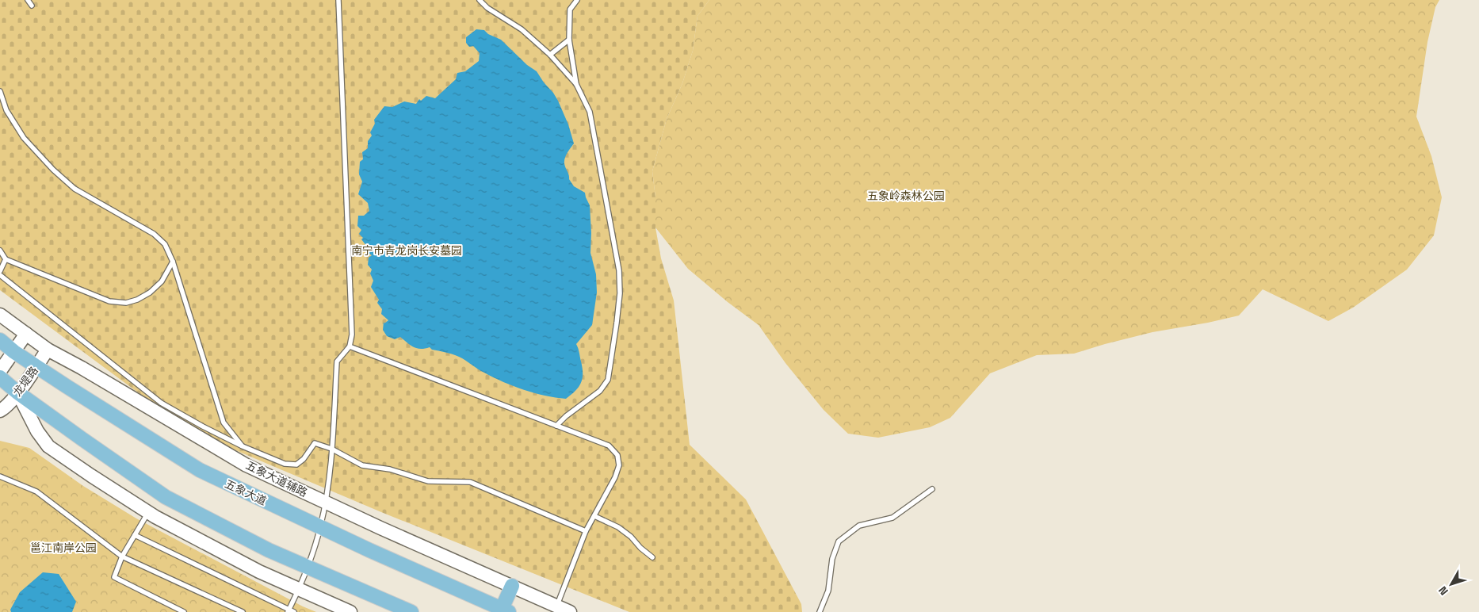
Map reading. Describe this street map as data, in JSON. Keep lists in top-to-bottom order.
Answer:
{
  "streets": {
    "main road": ["五象大道"],
    "street": ["龙堤路", "五象大道辅路"]
  },
  "crossings": [
    ["龙堤路", "五象大道辅路"],
    ["龙堤路", "五象大道"]
  ],
  "parks": ["五象岭森林公园", "南宁市青龙岗长安墓园", "邕江南岸公园"],
  "north": "bottom left"
}
